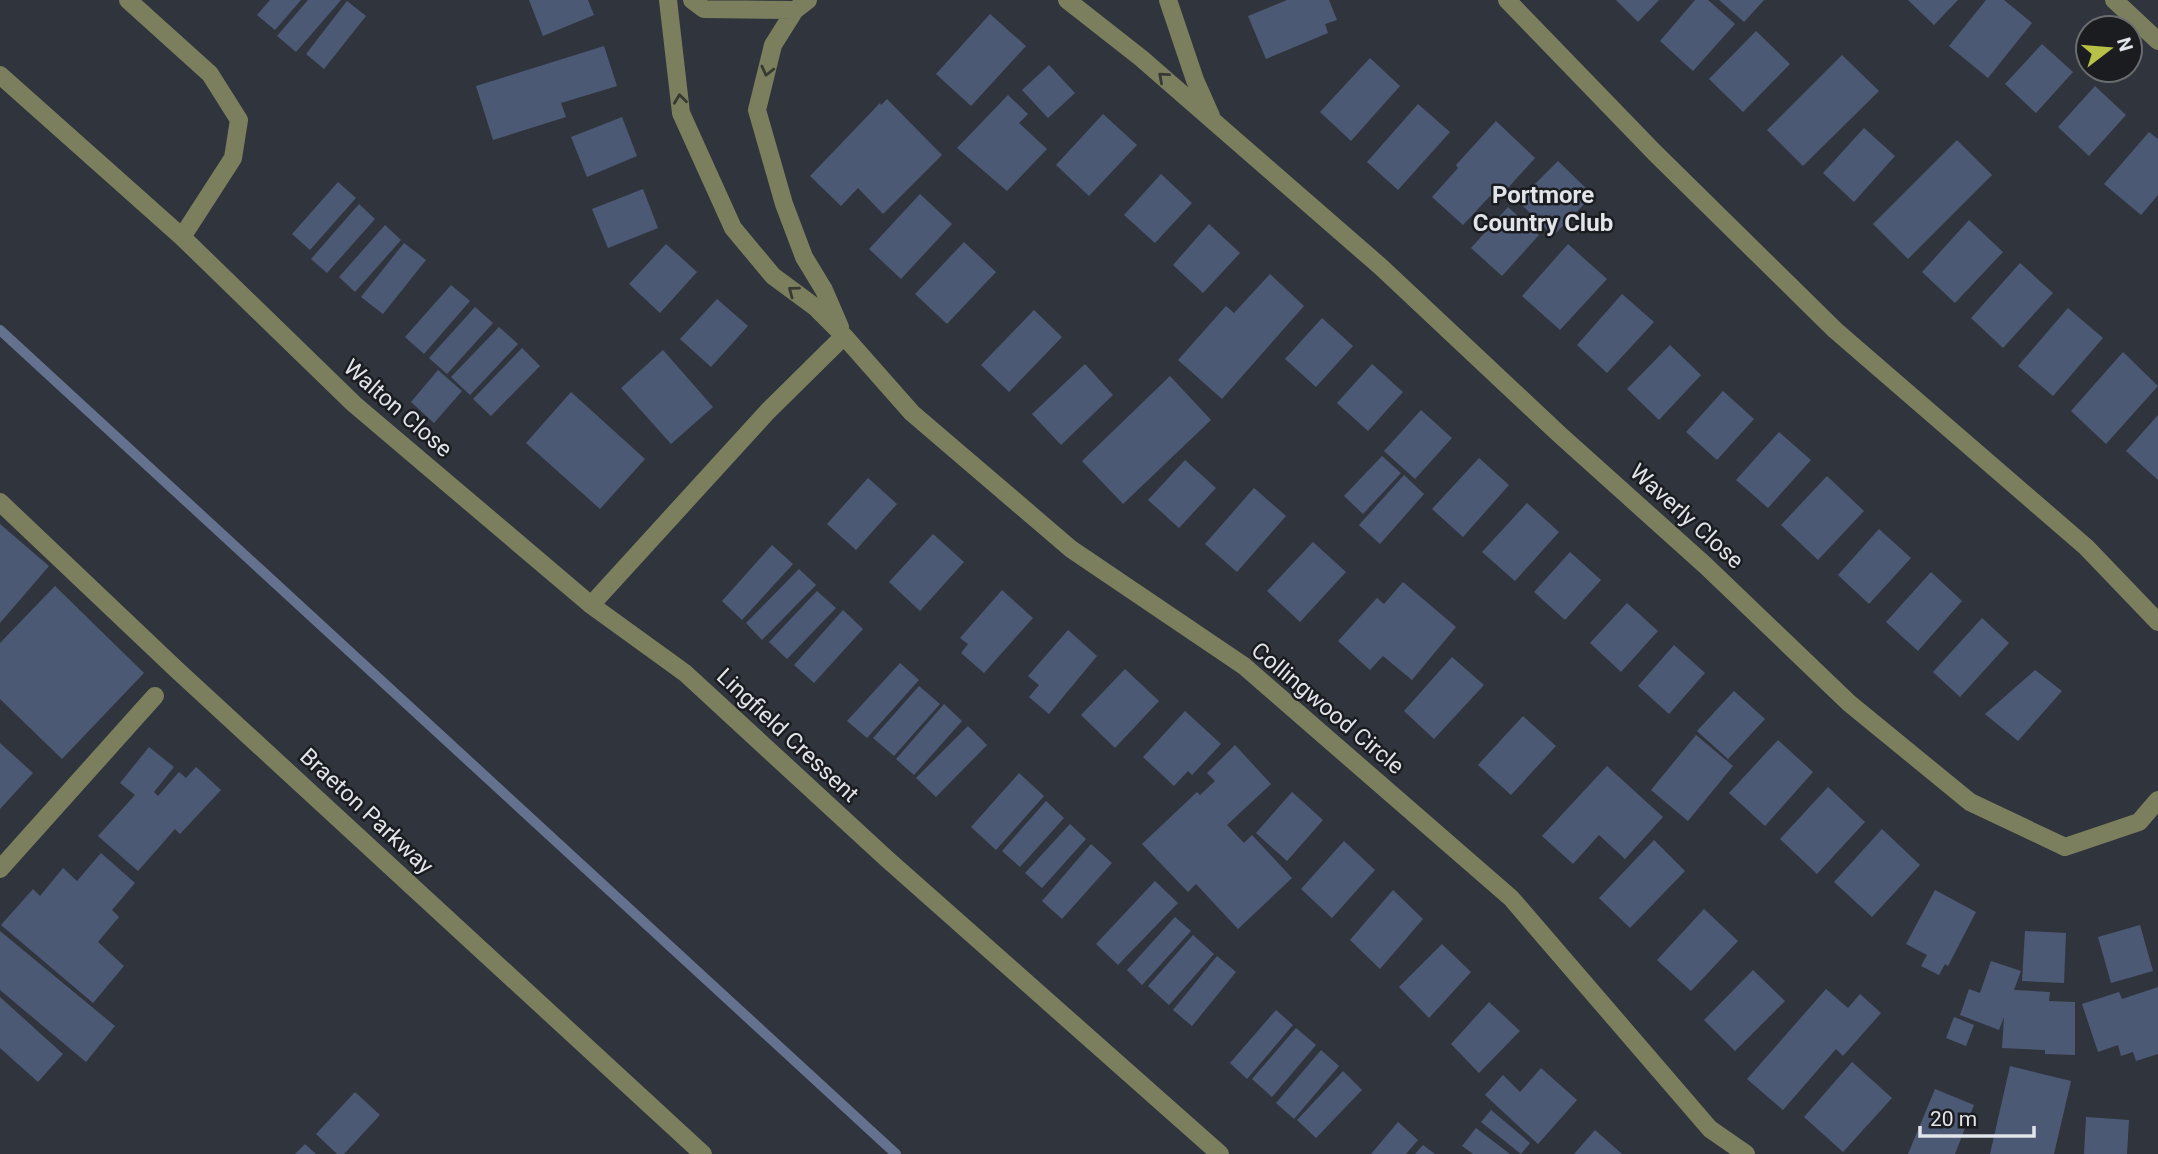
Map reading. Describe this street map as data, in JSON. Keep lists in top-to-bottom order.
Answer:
{
  "streets": {
    "street": [
      "Walton Close",
      "Waverly Close",
      "Collingwood Circle",
      "Lingfield Cressent",
      "Braeton Parkway"
    ]
  },
  "crossings": [
    ["Walton Close", "Lingfield Cressent"]
  ],
  "districts": ["Portmore Country Club"],
  "scale_bar": "20 m",
  "north": "right"
}
